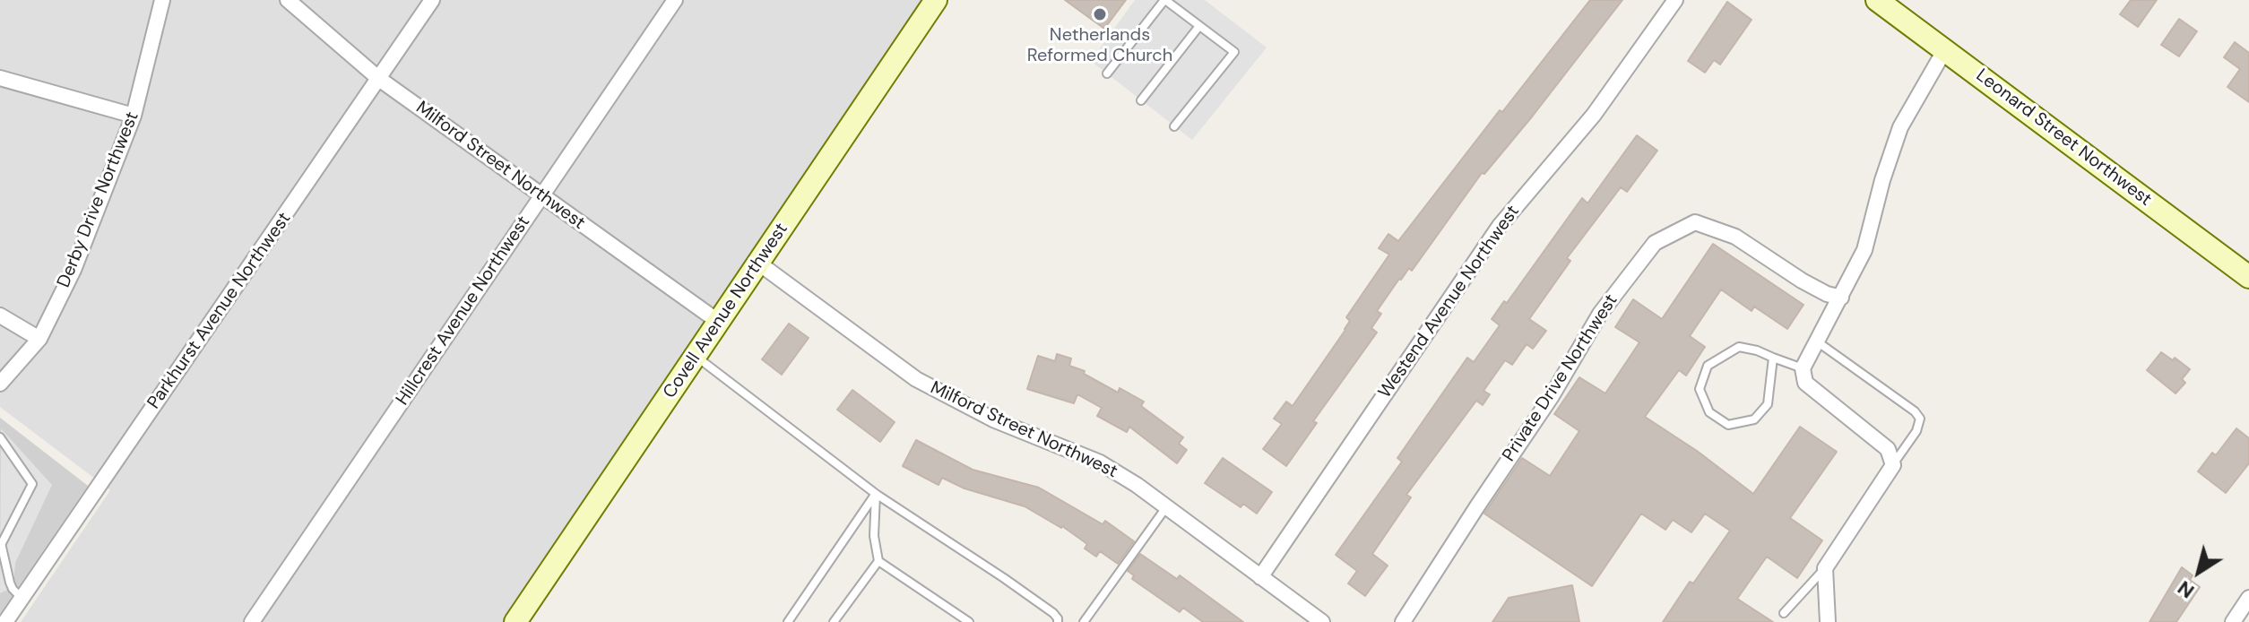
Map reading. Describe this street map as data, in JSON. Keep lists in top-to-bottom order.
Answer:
{
  "streets": {
    "street": [
      "Leonard Street Northwest",
      "Milford Street Northwest",
      "Derby Drive Northwest",
      "Westend Avenue Northwest",
      "Parkhurst Avenue Northwest",
      "Hillcrest Avenue Northwest",
      "Covell Avenue Northwest",
      "Private Drive Northwest"
    ]
  },
  "crossings": [
    ["Milford Street Northwest", "Westend Avenue Northwest"],
    ["Milford Street Northwest", "Parkhurst Avenue Northwest"],
    ["Milford Street Northwest", "Hillcrest Avenue Northwest"],
    ["Milford Street Northwest", "Covell Avenue Northwest"]
  ],
  "places": ["Netherlands Reformed Church"],
  "north": "bottom left"
}
